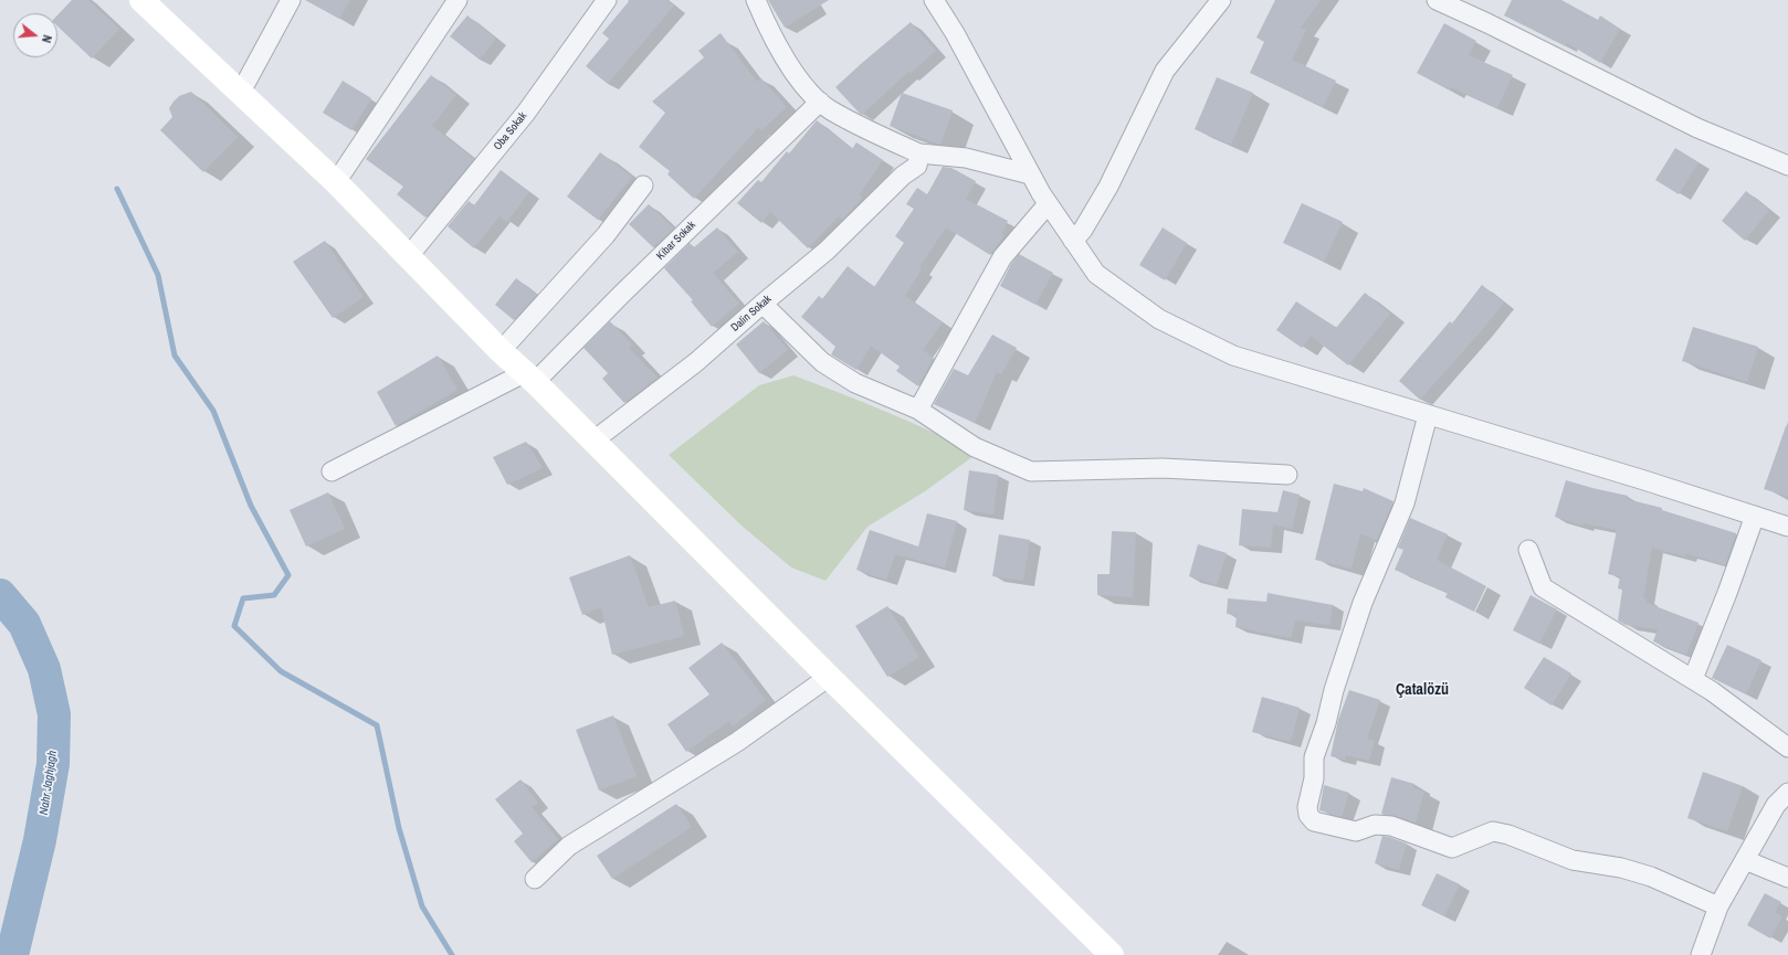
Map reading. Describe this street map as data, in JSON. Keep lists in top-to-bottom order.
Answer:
{
  "streets": {
    "street": ["Oba Sokak", "Kibar Sokak", "Dalin Sokak"]
  },
  "districts": ["Çatalözü"],
  "water": ["Nahr Jaghjagh"],
  "north": "right"
}
